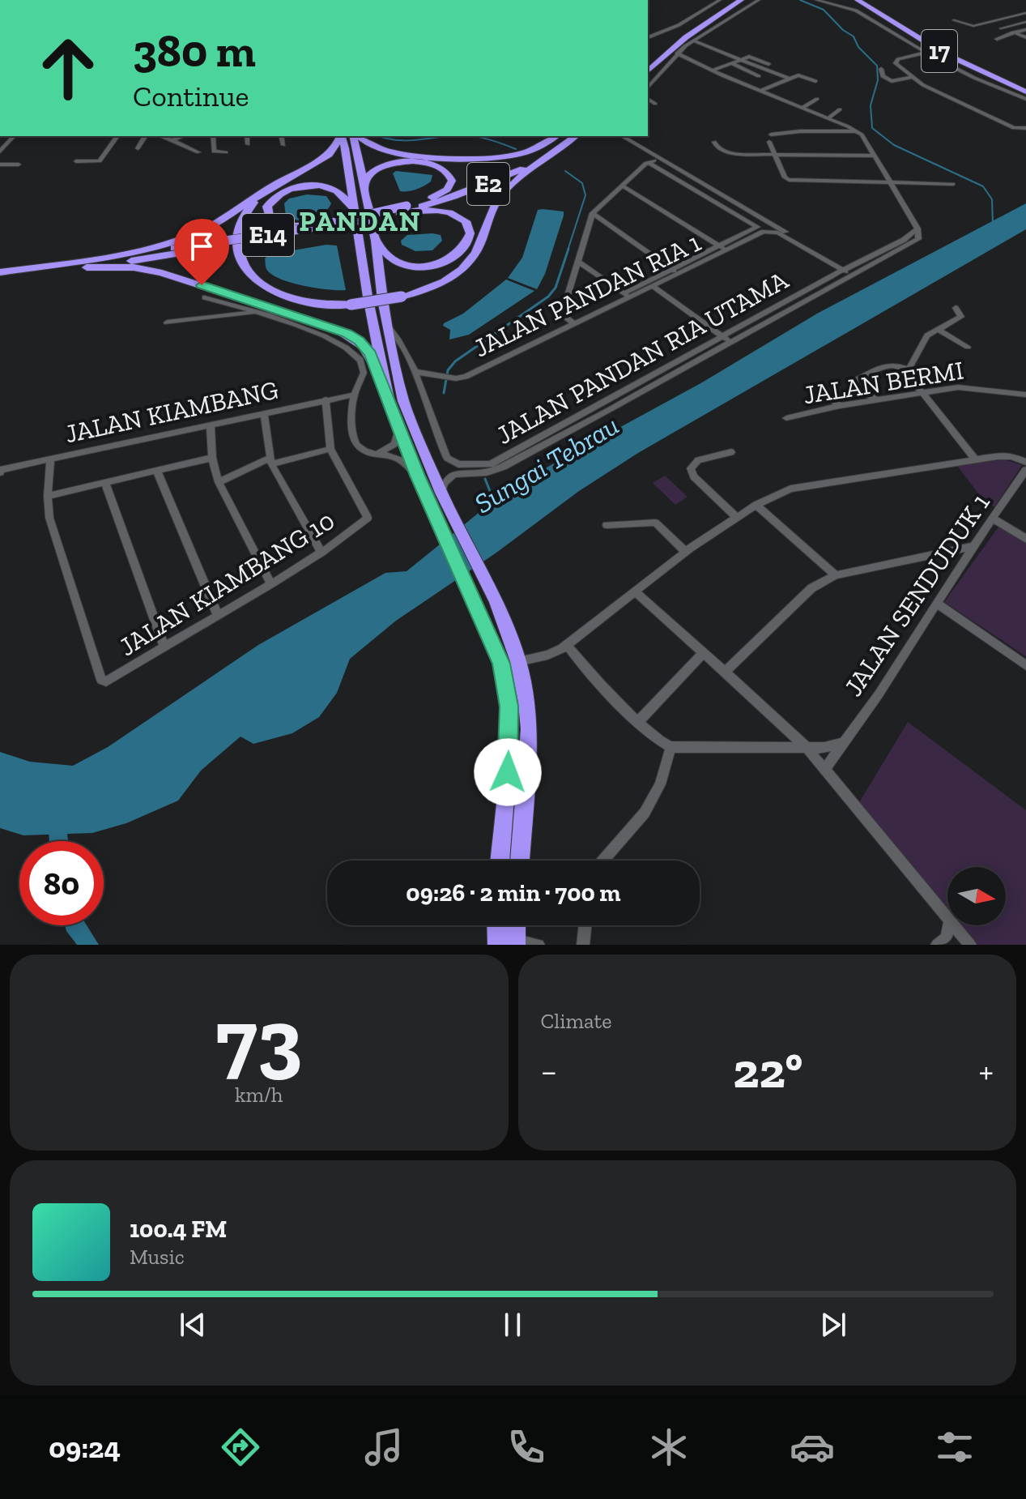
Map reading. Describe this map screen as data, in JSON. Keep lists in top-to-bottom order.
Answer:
{
  "streets": {
    "highway": ["17", "E2", "E14"],
    "street": [
      "JALAN PANDAN RIA 1",
      "JALAN PANDAN RIA UTAMA",
      "JALAN BERMI",
      "JALAN KIAMBANG",
      "JALAN KIAMBANG 10",
      "JALAN SENDUDUK 1"
    ]
  },
  "crossings": [
    ["E2", "E14"],
    ["JALAN PANDAN RIA 1", "JALAN PANDAN RIA UTAMA"]
  ],
  "districts": ["PANDAN"],
  "water": ["Sungai Tebrau"],
  "north": "right",
  "page": {
    "turn": ["380 m", "Continue"],
    "limit": "80",
    "trip": "09:26 · 2 min · 700 m",
    "tile": [
      ["73", "km/h"],
      "Climate"
    ],
    "heat": ["−", "22°", "+"],
    "song": ["100.4 FM", "Music"],
    "tabs": "09:24"
  }
}
